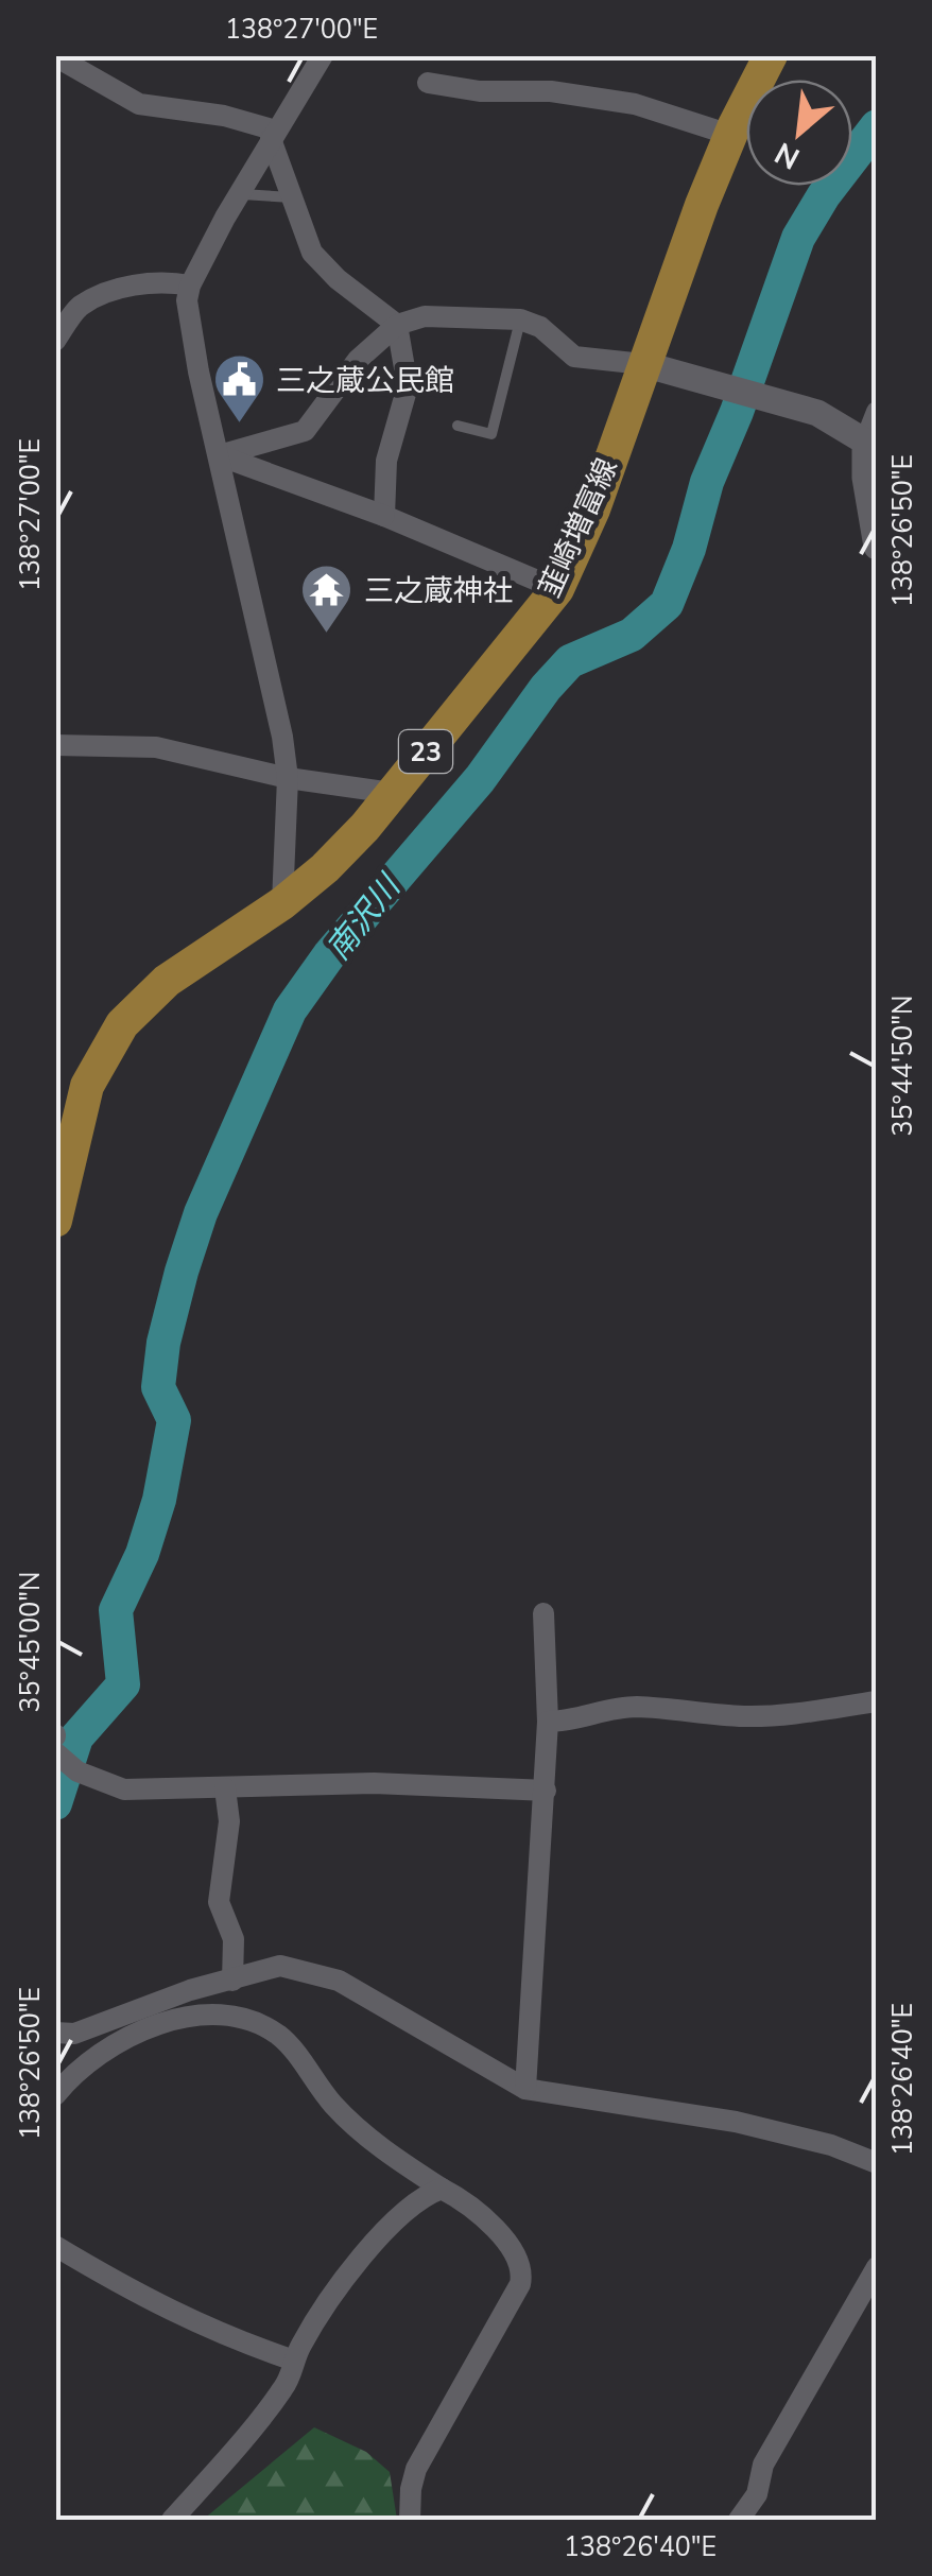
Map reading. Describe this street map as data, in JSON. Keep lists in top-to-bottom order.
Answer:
{
  "streets": {
    "main road": ["韮崎増富線", "23"]
  },
  "water": ["南沢川"],
  "places": {
    "public building": ["三之蔵公民館"],
    "temple": ["三之蔵神社"]
  },
  "north": "bottom left",
  "coordinates": [
    "138°27'00\"E",
    "138°26'50\"E",
    "35°44'50\"N",
    "35°45'00\"N",
    "138°26'40\"E"
  ]
}
